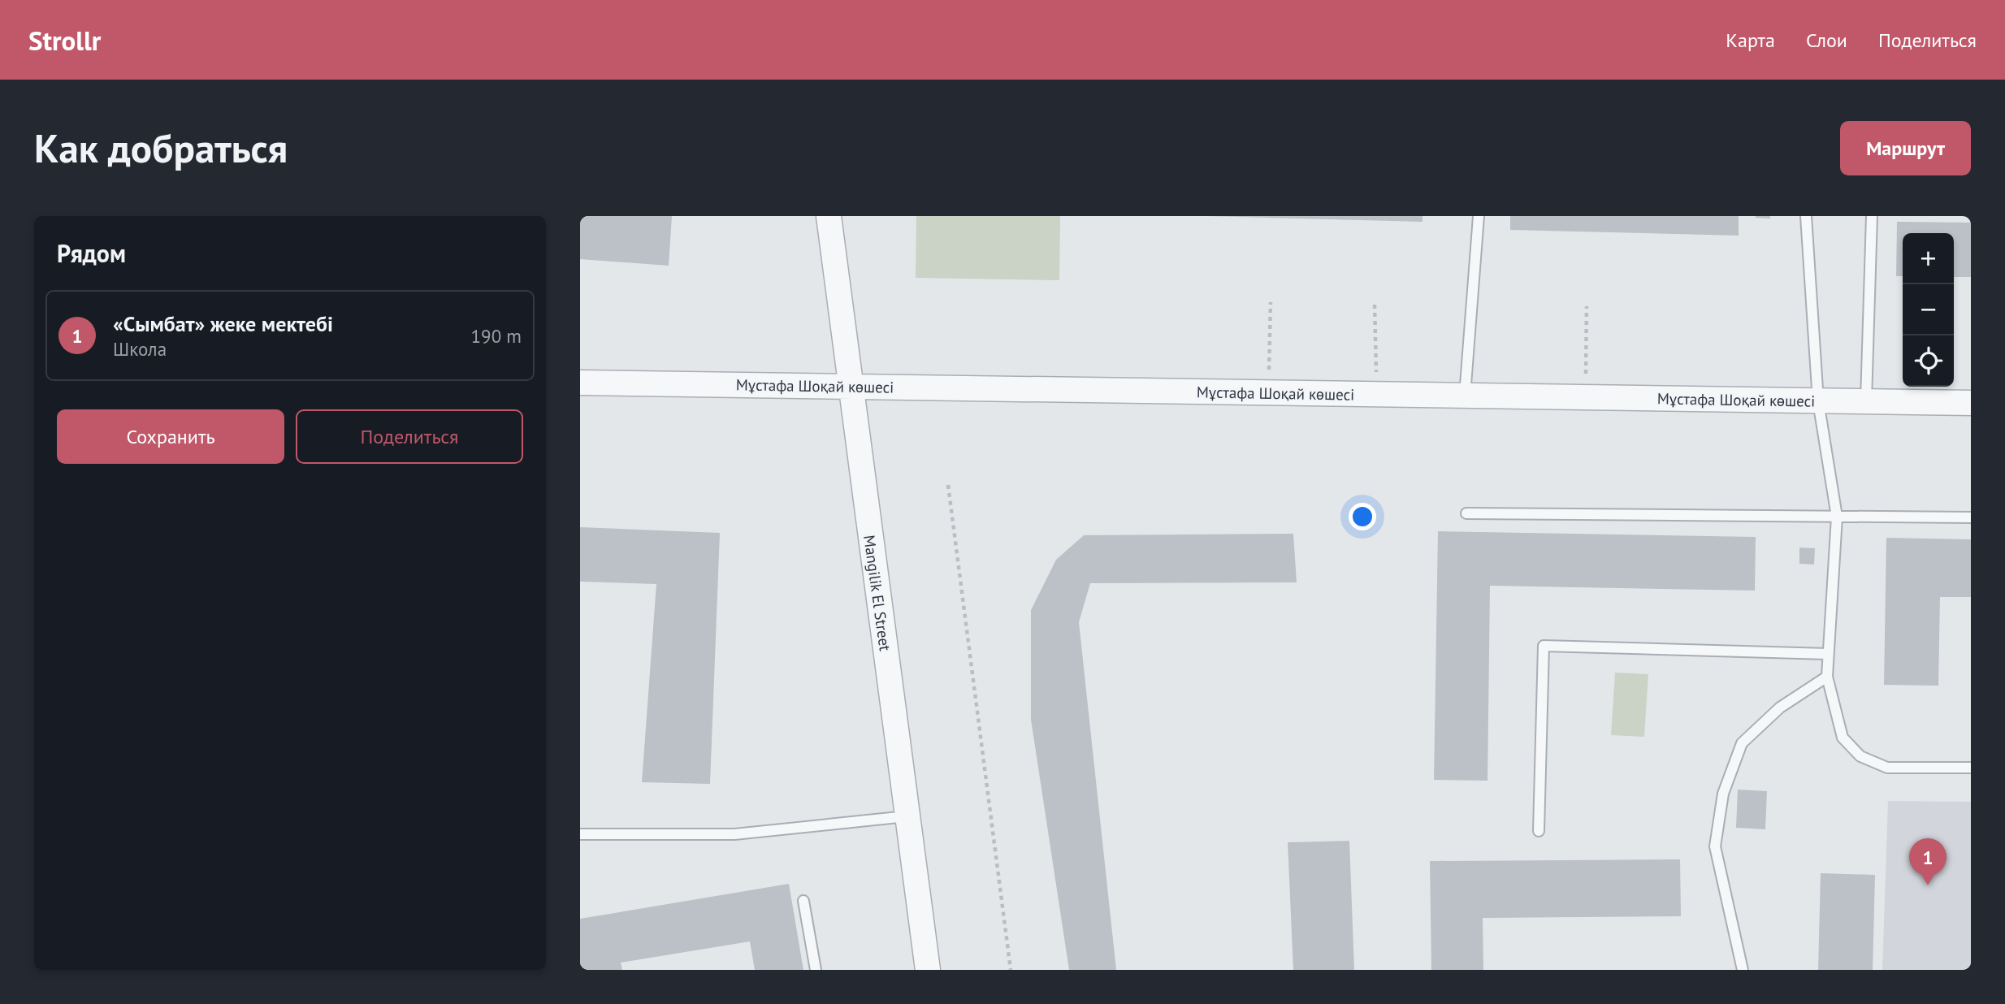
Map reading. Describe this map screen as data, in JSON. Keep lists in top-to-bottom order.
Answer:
{
  "streets": {
    "street": ["Мұстафа Шоқай көшесі", "Mangilik El Street"]
  },
  "crossings": [
    ["Мұстафа Шоқай көшесі", "Mangilik El Street"]
  ],
  "page": {
    "header": "Strollr",
    "nav": ["Карта", "Слои", "Поделиться"],
    "buttons": [
      "Маршрут",
      ["Сохранить", "Поделиться"]
    ],
    "title": "Как добраться",
    "heading": "Рядом",
    "map_buttons": ["+", "−"],
    "list": [
      {
        "mark": "1",
        "name": "«Сымбат» жеке мектебі",
        "note": "Школа",
        "value": "190 m"
      }
    ],
    "pins": "1"
  }
}
